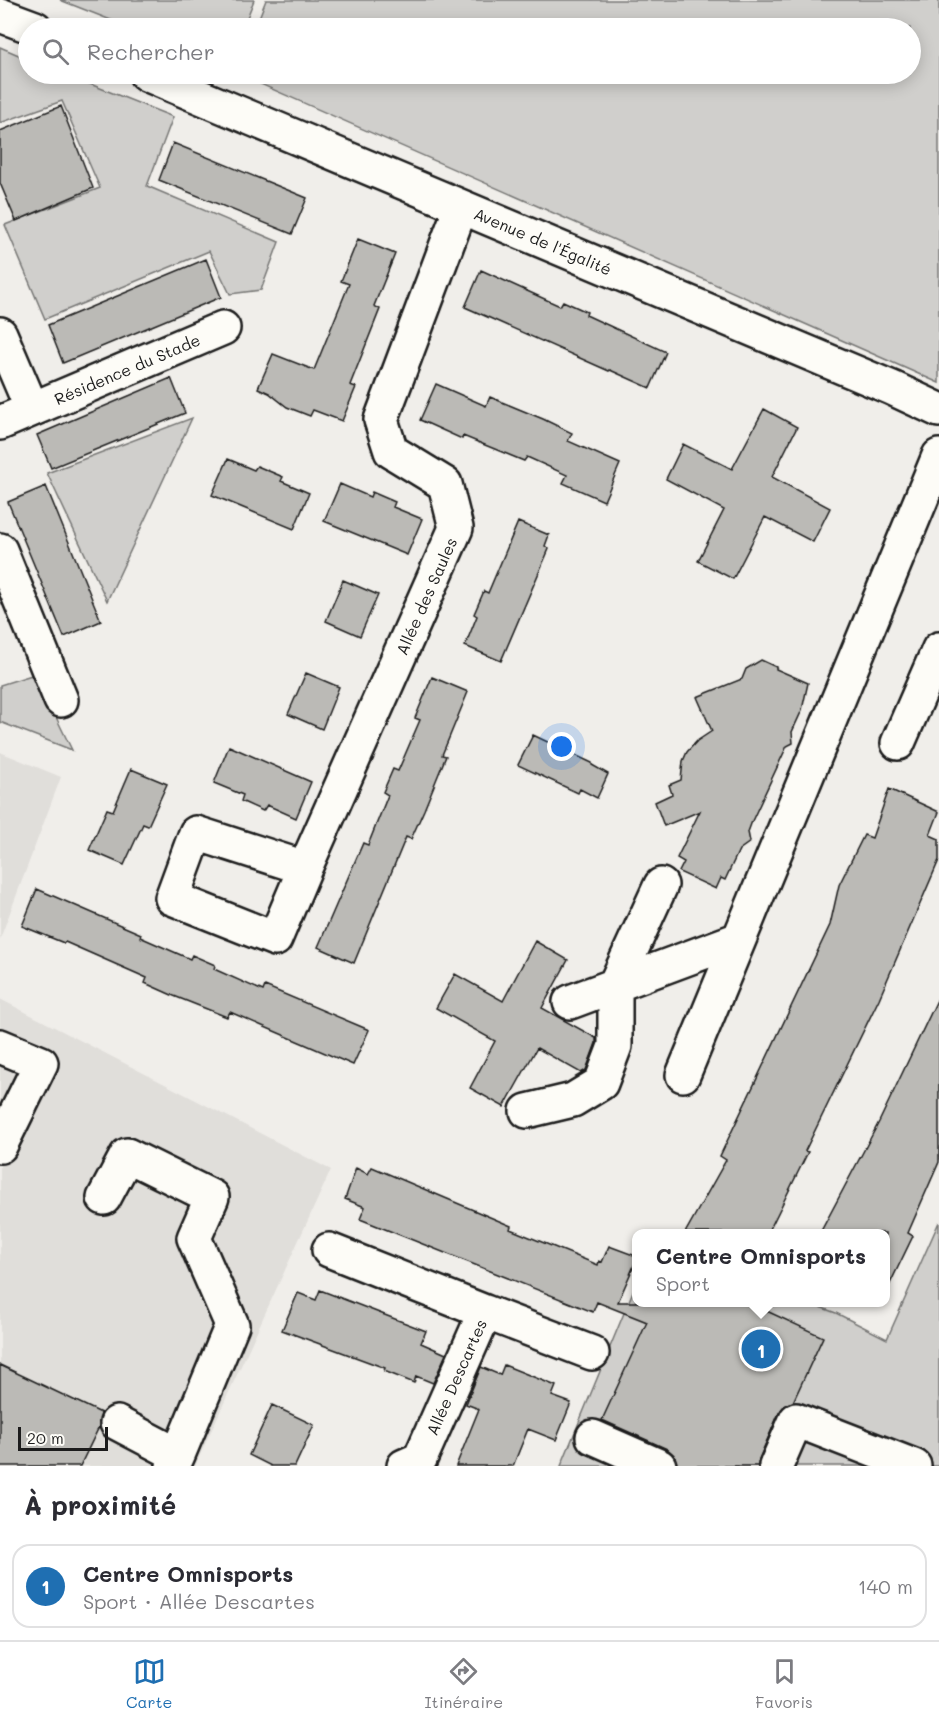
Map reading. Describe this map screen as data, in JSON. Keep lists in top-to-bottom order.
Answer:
{
  "streets": {
    "street": [
      "Avenue de l'Égalité",
      "Résidence du Stade",
      "Allée des Saules",
      "Allée Descartes"
    ]
  },
  "crossings": [
    ["Avenue de l'Égalité", "Allée des Saules"]
  ],
  "scale_bar": "20 m",
  "page": {
    "search": "Rechercher",
    "popup": ["Centre Omnisports", "Sport"],
    "pins": "1",
    "scale": "20 m",
    "heading": "À proximité",
    "list": [
      {
        "mark": "1",
        "name": "Centre Omnisports",
        "note": "Sport · Allée Descartes",
        "value": "140 m"
      }
    ],
    "nav": ["Carte", "Itinéraire", "Favoris"]
  }
}
